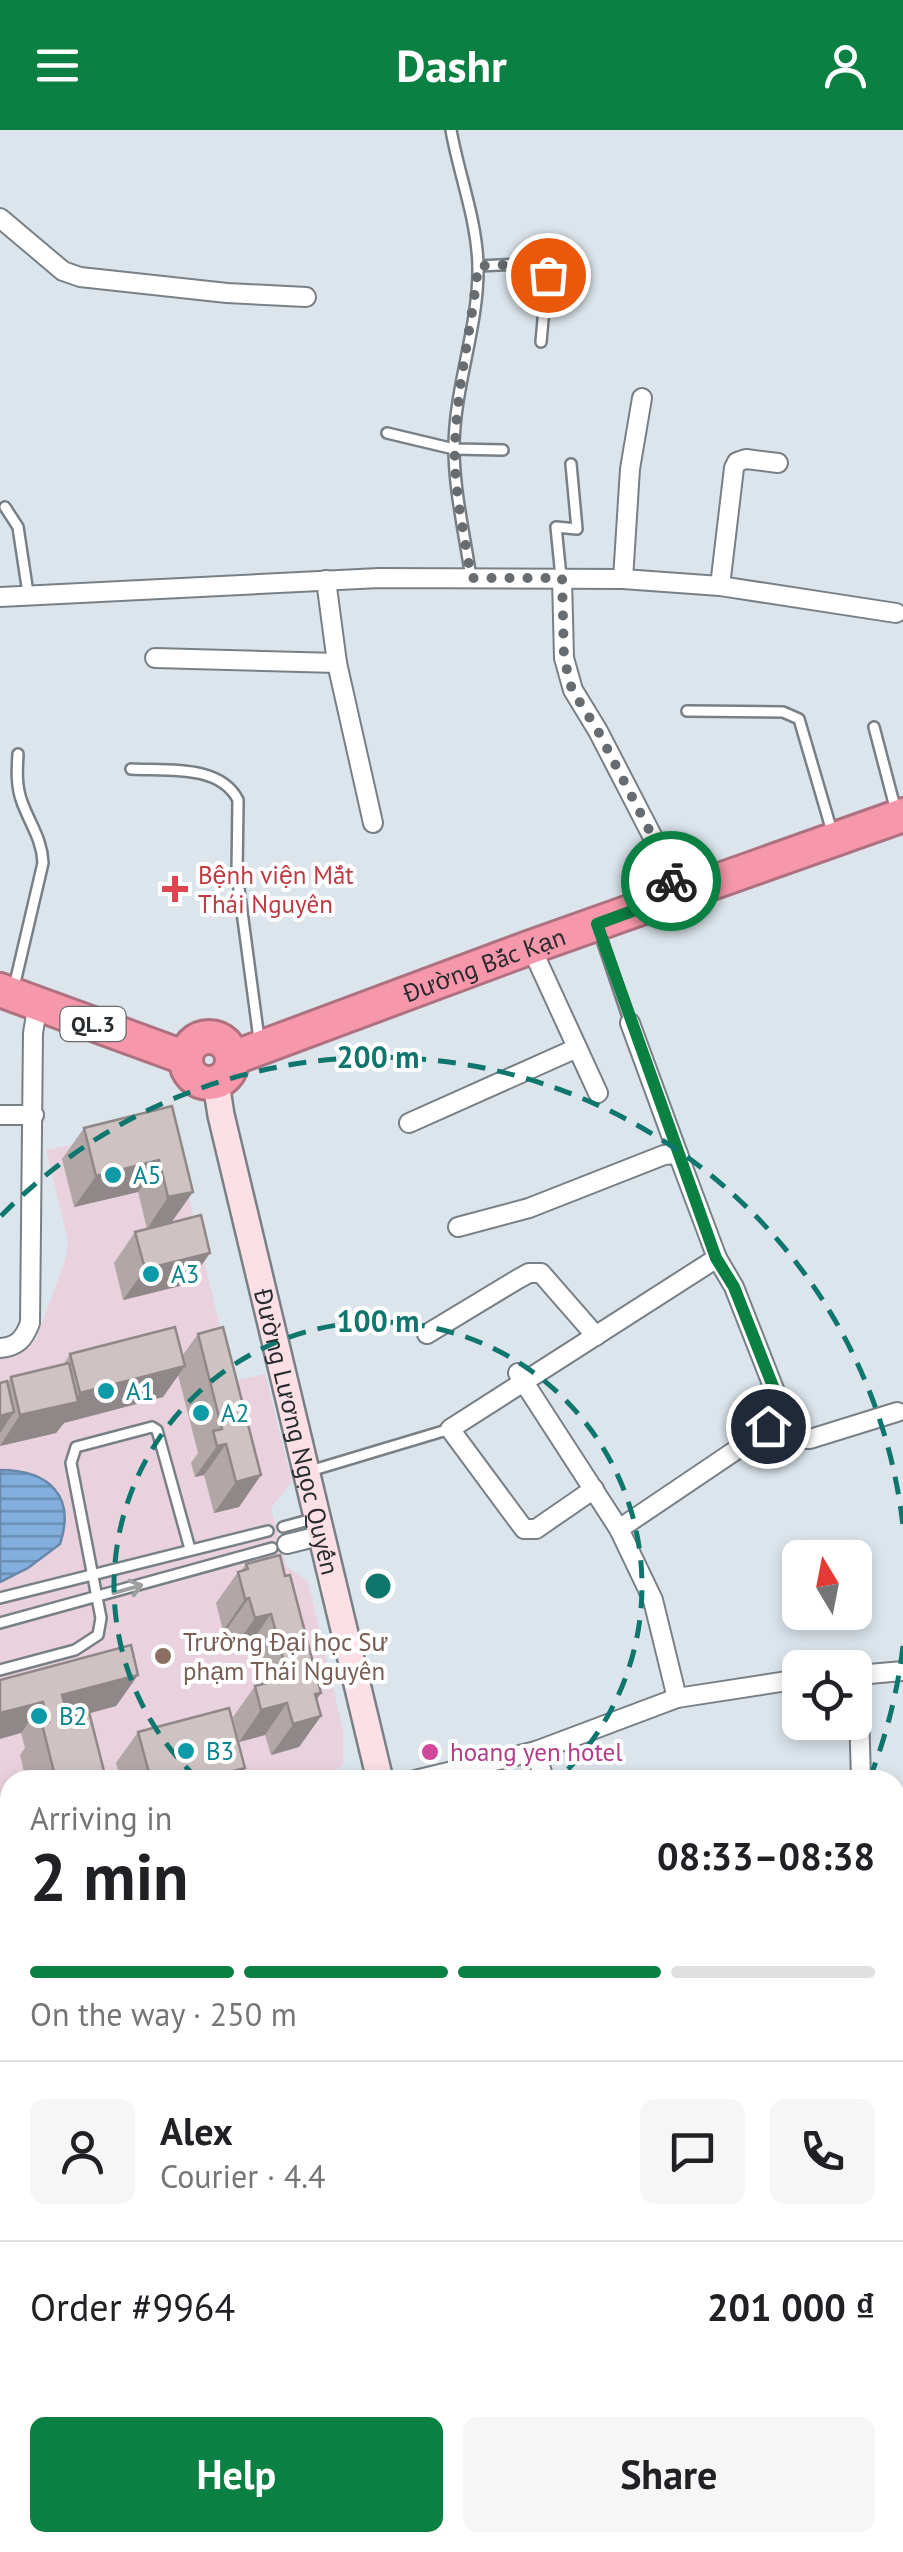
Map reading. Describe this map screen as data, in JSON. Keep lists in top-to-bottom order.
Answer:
{
  "streets": {
    "highway": ["Đường Bắc Kạn", "QL.3"],
    "main road": ["Đường Lương Ngọc Quyến"]
  },
  "crossings": [
    ["Đường Bắc Kạn", "QL.3"],
    ["Đường Bắc Kạn", "Đường Lương Ngọc Quyến"],
    ["QL.3", "Đường Lương Ngọc Quyến"]
  ],
  "places": {
    "health": ["Bệnh viện Mắt Thái Nguyên"],
    "other": [
      "A5",
      "A3",
      "A1",
      "A2",
      "Trường Đại học Sư phạm Thái Nguyên",
      "B2",
      "B3",
      "hoang yen hotel"
    ]
  },
  "north": "top",
  "page": {
    "header": "Dashr",
    "heading": ["2 min", "Arriving in", "08:33–08:38"],
    "panel": [
      "Alex",
      "Courier · 4.4",
      "Order #9964",
      "201 000 ₫"
    ],
    "bar": "On the way · 250 m",
    "buttons": ["Help", "Share"]
  },
  "rings": ["200 m", "100 m"]
}
